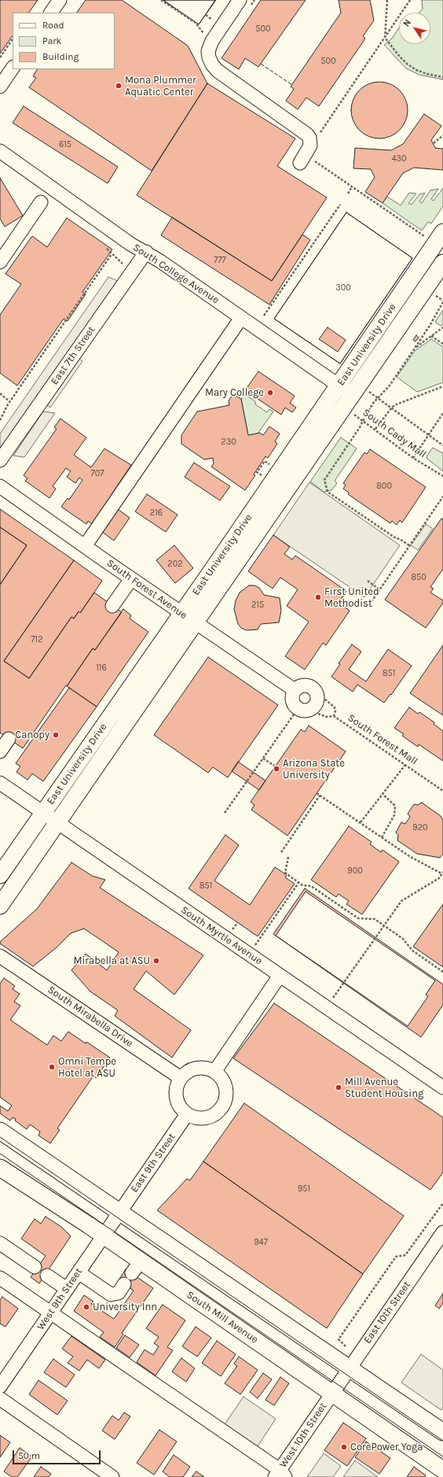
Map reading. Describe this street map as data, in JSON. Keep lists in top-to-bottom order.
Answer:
{
  "streets": {
    "main road": ["East University Drive", "South Mill Avenue"],
    "street": [
      "South College Avenue",
      "East 7th Street",
      "South Forest Avenue",
      "South Myrtle Avenue",
      "South Mirabella Drive",
      "East 9th Street",
      "West 9th Street",
      "East 10th Street",
      "West 10th Street"
    ],
    "path": ["South Cady Mall", "South Forest Mall"]
  },
  "crossings": [
    ["South College Avenue", "East University Drive"],
    ["South College Avenue", "East 7th Street"],
    ["East University Drive", "South Forest Avenue"],
    ["East University Drive", "South Myrtle Avenue"],
    ["South Forest Avenue", "South Forest Mall"],
    ["South Mirabella Drive", "East 9th Street"],
    ["East 9th Street", "West 9th Street"],
    ["West 9th Street", "South Mill Avenue"],
    ["East 10th Street", "South Mill Avenue"],
    ["East 10th Street", "West 10th Street"],
    ["South Mill Avenue", "West 10th Street"]
  ],
  "places": [
    "Mona Plummer Aquatic Center",
    "Mary College",
    "First United Methodist",
    "Canopy",
    "Arizona State University",
    "Mirabella at ASU",
    "Omni Tempe Hotel at ASU",
    "Mill Avenue Student Housing",
    "University Inn",
    "CorePower Yoga"
  ],
  "house_numbers": [
    "500",
    "500",
    "615",
    "430",
    "777",
    "300",
    "230",
    "707",
    "800",
    "216",
    "202",
    "850",
    "215",
    "712",
    "116",
    "851",
    "920",
    "900",
    "851",
    "951",
    "947"
  ],
  "legend": ["Road", "Park", "Building"],
  "scale_bar": "50 m",
  "north": "top left"
}
